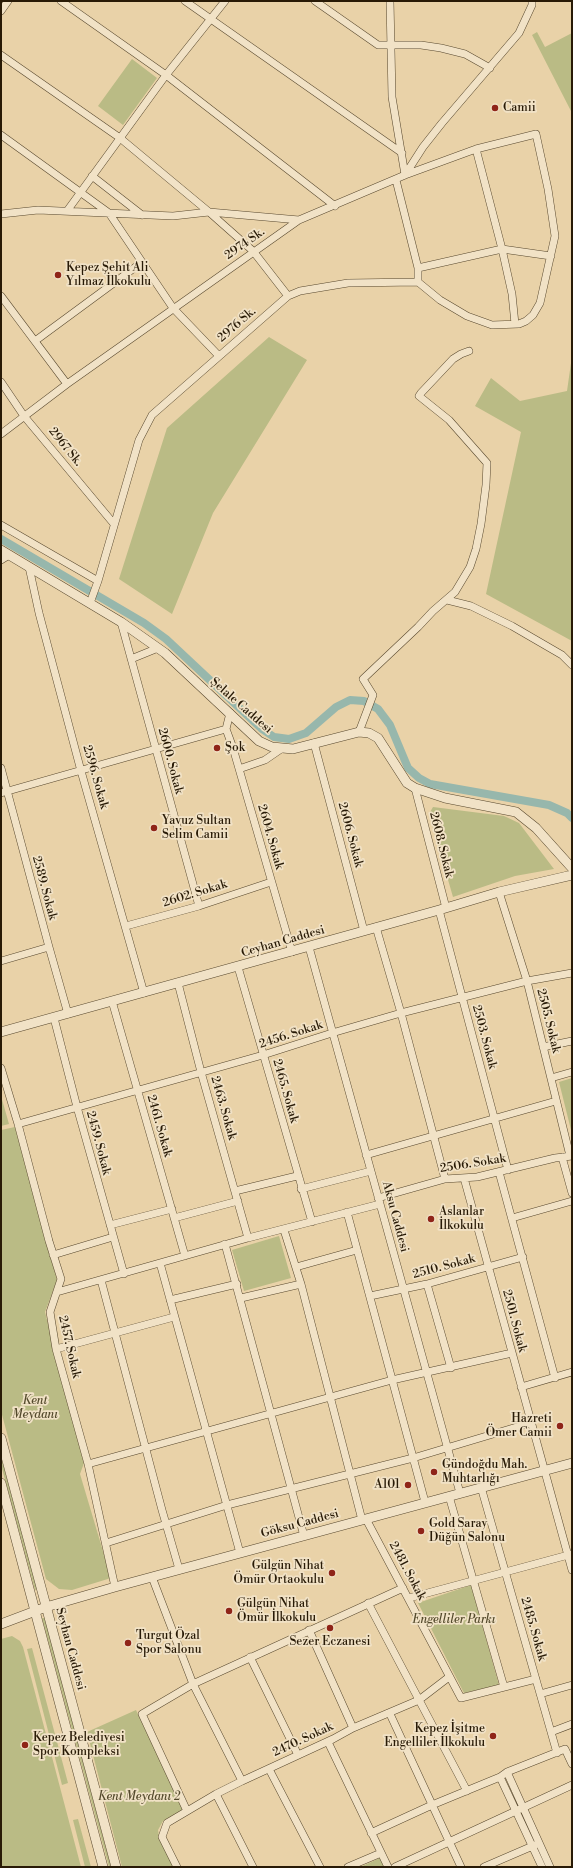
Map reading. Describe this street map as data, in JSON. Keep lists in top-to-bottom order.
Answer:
{
  "streets": {
    "street": [
      "2974 Sk.",
      "2976 Sk.",
      "2967 Sk.",
      "Şelale Caddesi",
      "2600. Sokak",
      "2596. Sokak",
      "2606. Sokak",
      "2604. Sokak",
      "2608. Sokak",
      "2589. Sokak",
      "2602. Sokak",
      "Ceyhan Caddesi",
      "2505. Sokak",
      "2456. Sokak",
      "2503. Sokak",
      "2465. Sokak",
      "2463. Sokak",
      "2461. Sokak",
      "2459. Sokak",
      "2506. Sokak",
      "Aksu Caddesi",
      "2510. Sokak",
      "2501. Sokak",
      "2457. Sokak",
      "Göksu Caddesi",
      "2481. Sokak",
      "2485. Sokak",
      "Seyhan Caddesi",
      "2470. Sokak"
    ]
  },
  "crossings": [
    ["2974 Sk.", "2967 Sk."],
    ["2976 Sk.", "2967 Sk."],
    ["2976 Sk.", "Şelale Caddesi"],
    ["Şelale Caddesi", "2600. Sokak"],
    ["Şelale Caddesi", "2596. Sokak"],
    ["Şelale Caddesi", "2606. Sokak"],
    ["2600. Sokak", "2602. Sokak"],
    ["2596. Sokak", "2602. Sokak"],
    ["2596. Sokak", "Ceyhan Caddesi"],
    ["2606. Sokak", "Ceyhan Caddesi"],
    ["2604. Sokak", "2602. Sokak"],
    ["2604. Sokak", "Ceyhan Caddesi"],
    ["2608. Sokak", "Ceyhan Caddesi"],
    ["2608. Sokak", "2503. Sokak"],
    ["2589. Sokak", "Ceyhan Caddesi"],
    ["Ceyhan Caddesi", "2505. Sokak"],
    ["Ceyhan Caddesi", "2503. Sokak"],
    ["Ceyhan Caddesi", "2465. Sokak"],
    ["Ceyhan Caddesi", "2463. Sokak"],
    ["Ceyhan Caddesi", "2461. Sokak"],
    ["Ceyhan Caddesi", "2459. Sokak"],
    ["Ceyhan Caddesi", "Aksu Caddesi"],
    ["2505. Sokak", "2456. Sokak"],
    ["2505. Sokak", "2506. Sokak"],
    ["2456. Sokak", "2503. Sokak"],
    ["2456. Sokak", "2465. Sokak"],
    ["2456. Sokak", "2463. Sokak"],
    ["2456. Sokak", "2461. Sokak"],
    ["2456. Sokak", "2459. Sokak"],
    ["2456. Sokak", "Aksu Caddesi"],
    ["2456. Sokak", "2457. Sokak"],
    ["2503. Sokak", "2506. Sokak"],
    ["2465. Sokak", "2506. Sokak"],
    ["2463. Sokak", "2506. Sokak"],
    ["2461. Sokak", "2506. Sokak"],
    ["2459. Sokak", "2506. Sokak"],
    ["2506. Sokak", "Aksu Caddesi"],
    ["2506. Sokak", "2501. Sokak"],
    ["2506. Sokak", "2457. Sokak"],
    ["2506. Sokak", "2481. Sokak"],
    ["Aksu Caddesi", "2510. Sokak"],
    ["Aksu Caddesi", "Göksu Caddesi"],
    ["2510. Sokak", "2501. Sokak"],
    ["2501. Sokak", "Göksu Caddesi"],
    ["2457. Sokak", "Göksu Caddesi"],
    ["Göksu Caddesi", "2481. Sokak"],
    ["Göksu Caddesi", "2485. Sokak"],
    ["Göksu Caddesi", "Seyhan Caddesi"],
    ["2481. Sokak", "2470. Sokak"]
  ],
  "parks": ["Kent Meydanı", "Engelliler Parkı", "Kent Meydanı 2"],
  "places": [
    "Camii",
    "Kepez Şehit Ali Yılmaz İlkokulu",
    "Şok",
    "Yavuz Sultan Selim Camii",
    "Aslanlar İlkokulu",
    "Hazreti Ömer Camii",
    "Gündoğdu Mah. Muhtarlığı",
    "A101",
    "Gold Saray Düğün Salonu",
    "Gülgün Nihat Ömür Ortaokulu",
    "Gülgün Nihat Ömür İlkokulu",
    "Sezer Eczanesi",
    "Turgut Özal Spor Salonu",
    "Kepez İşitme Engelliler İlkokulu",
    "Kepez Belediyesi Spor Kompleksi"
  ]
}
